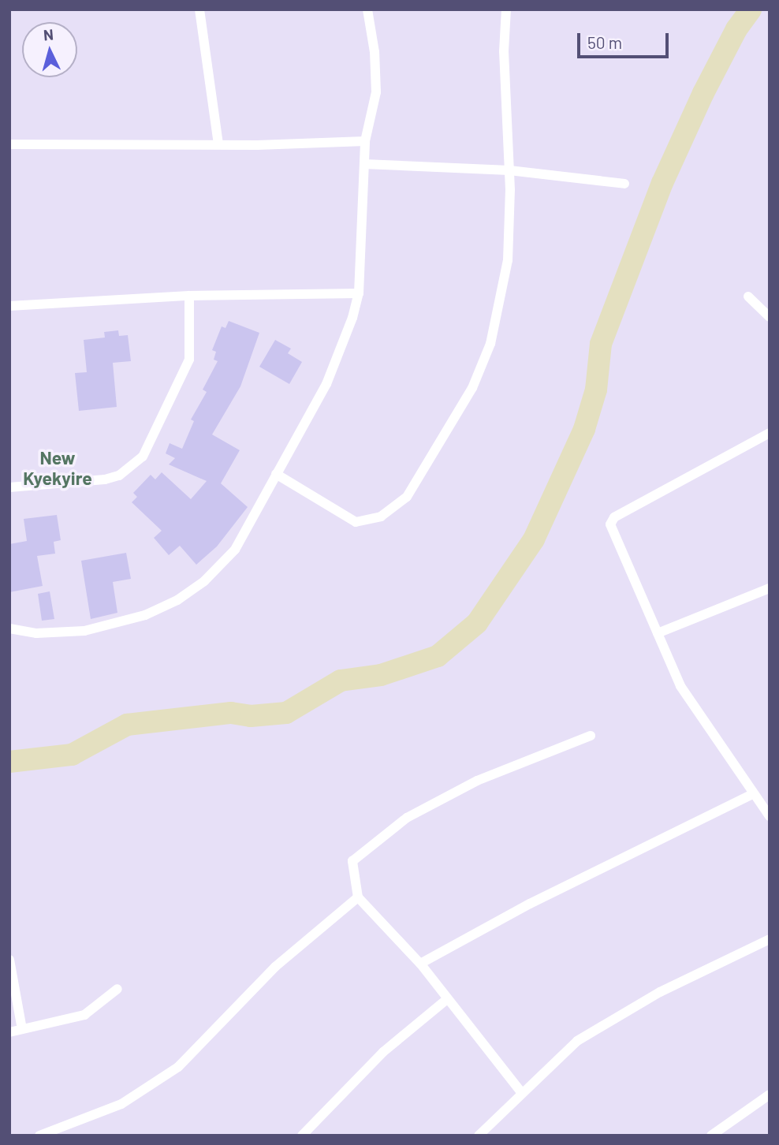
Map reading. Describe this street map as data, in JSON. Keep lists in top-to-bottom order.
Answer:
{
  "districts": ["New Kyekyire"],
  "scale_bar": "50 m",
  "north": "top"
}
